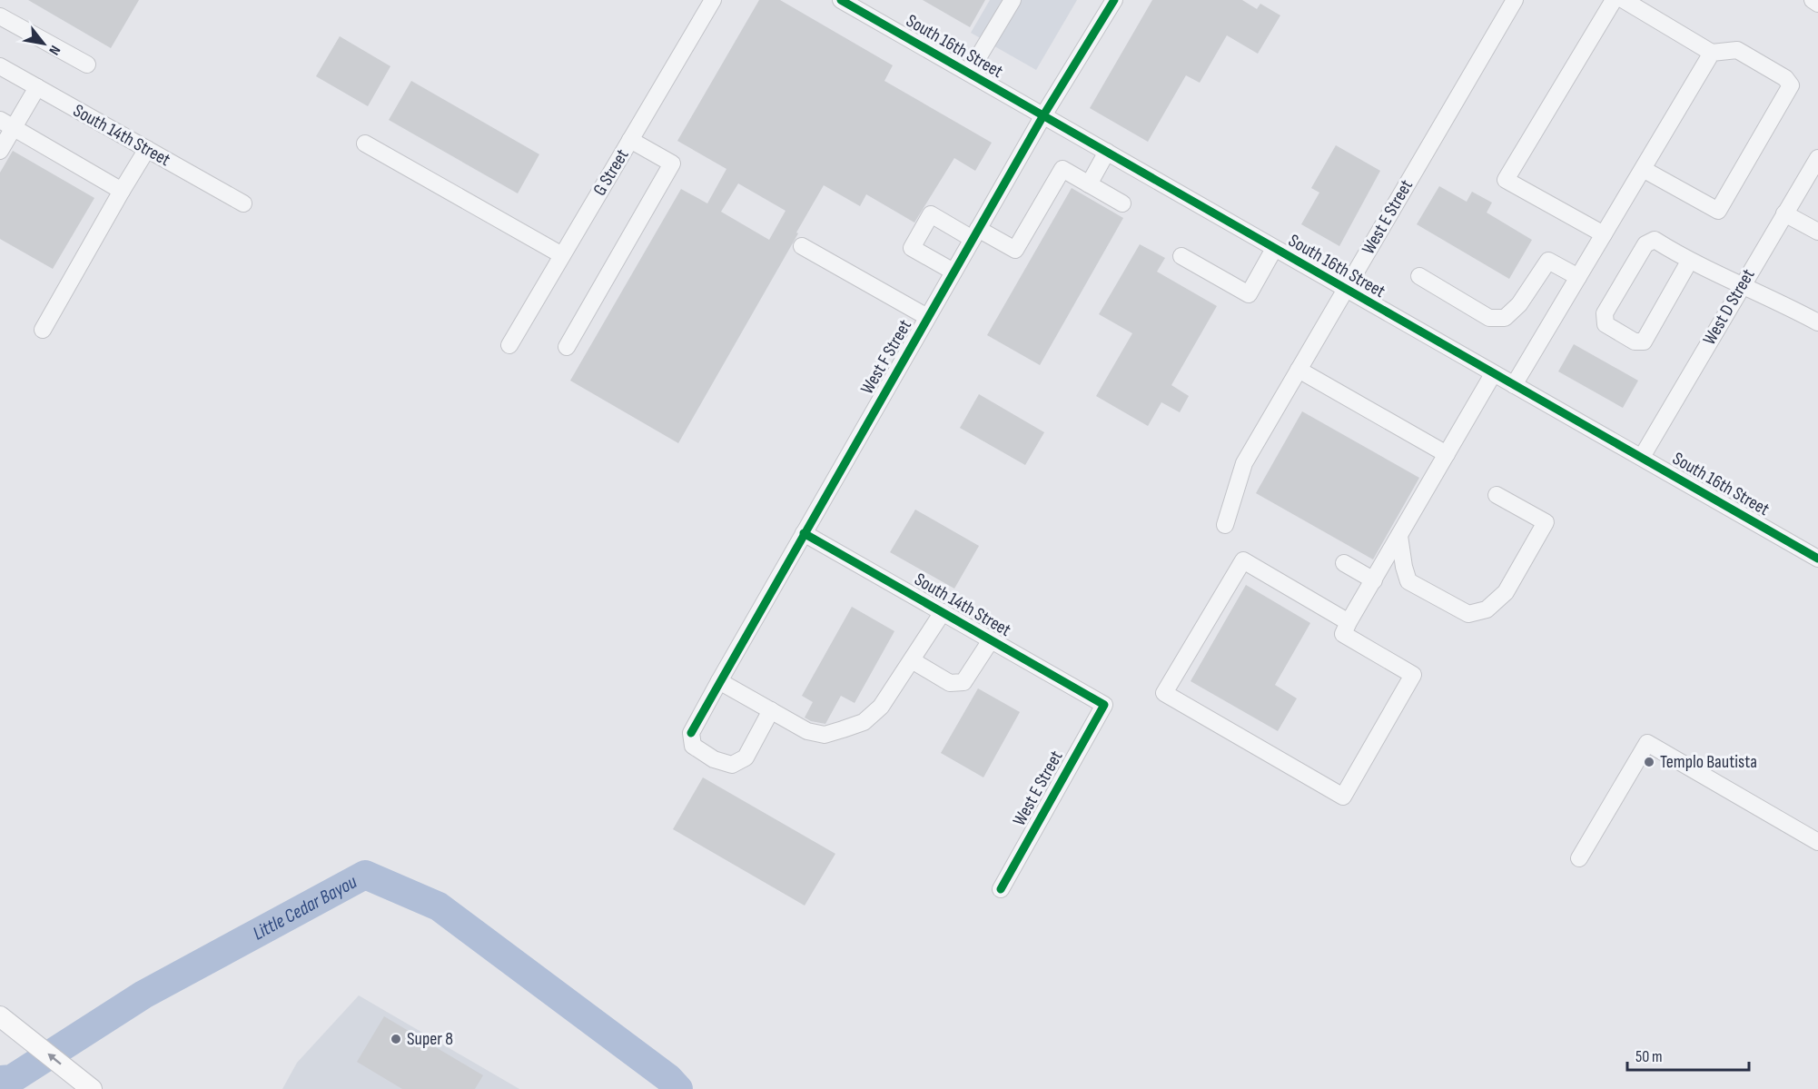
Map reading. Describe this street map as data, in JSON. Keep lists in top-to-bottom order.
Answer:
{
  "streets": {
    "street": [
      "South 16th Street",
      "South 14th Street",
      "G Street",
      "West E Street",
      "West D Street",
      "West F Street"
    ]
  },
  "crossings": [
    ["South 16th Street", "West E Street"],
    ["South 16th Street", "West D Street"],
    ["South 16th Street", "West F Street"],
    ["South 14th Street", "West E Street"],
    ["South 14th Street", "West F Street"]
  ],
  "water": ["Little Cedar Bayou"],
  "places": ["Templo Bautista", "Super 8"],
  "scale_bar": "50 m",
  "north": "bottom right"
}
